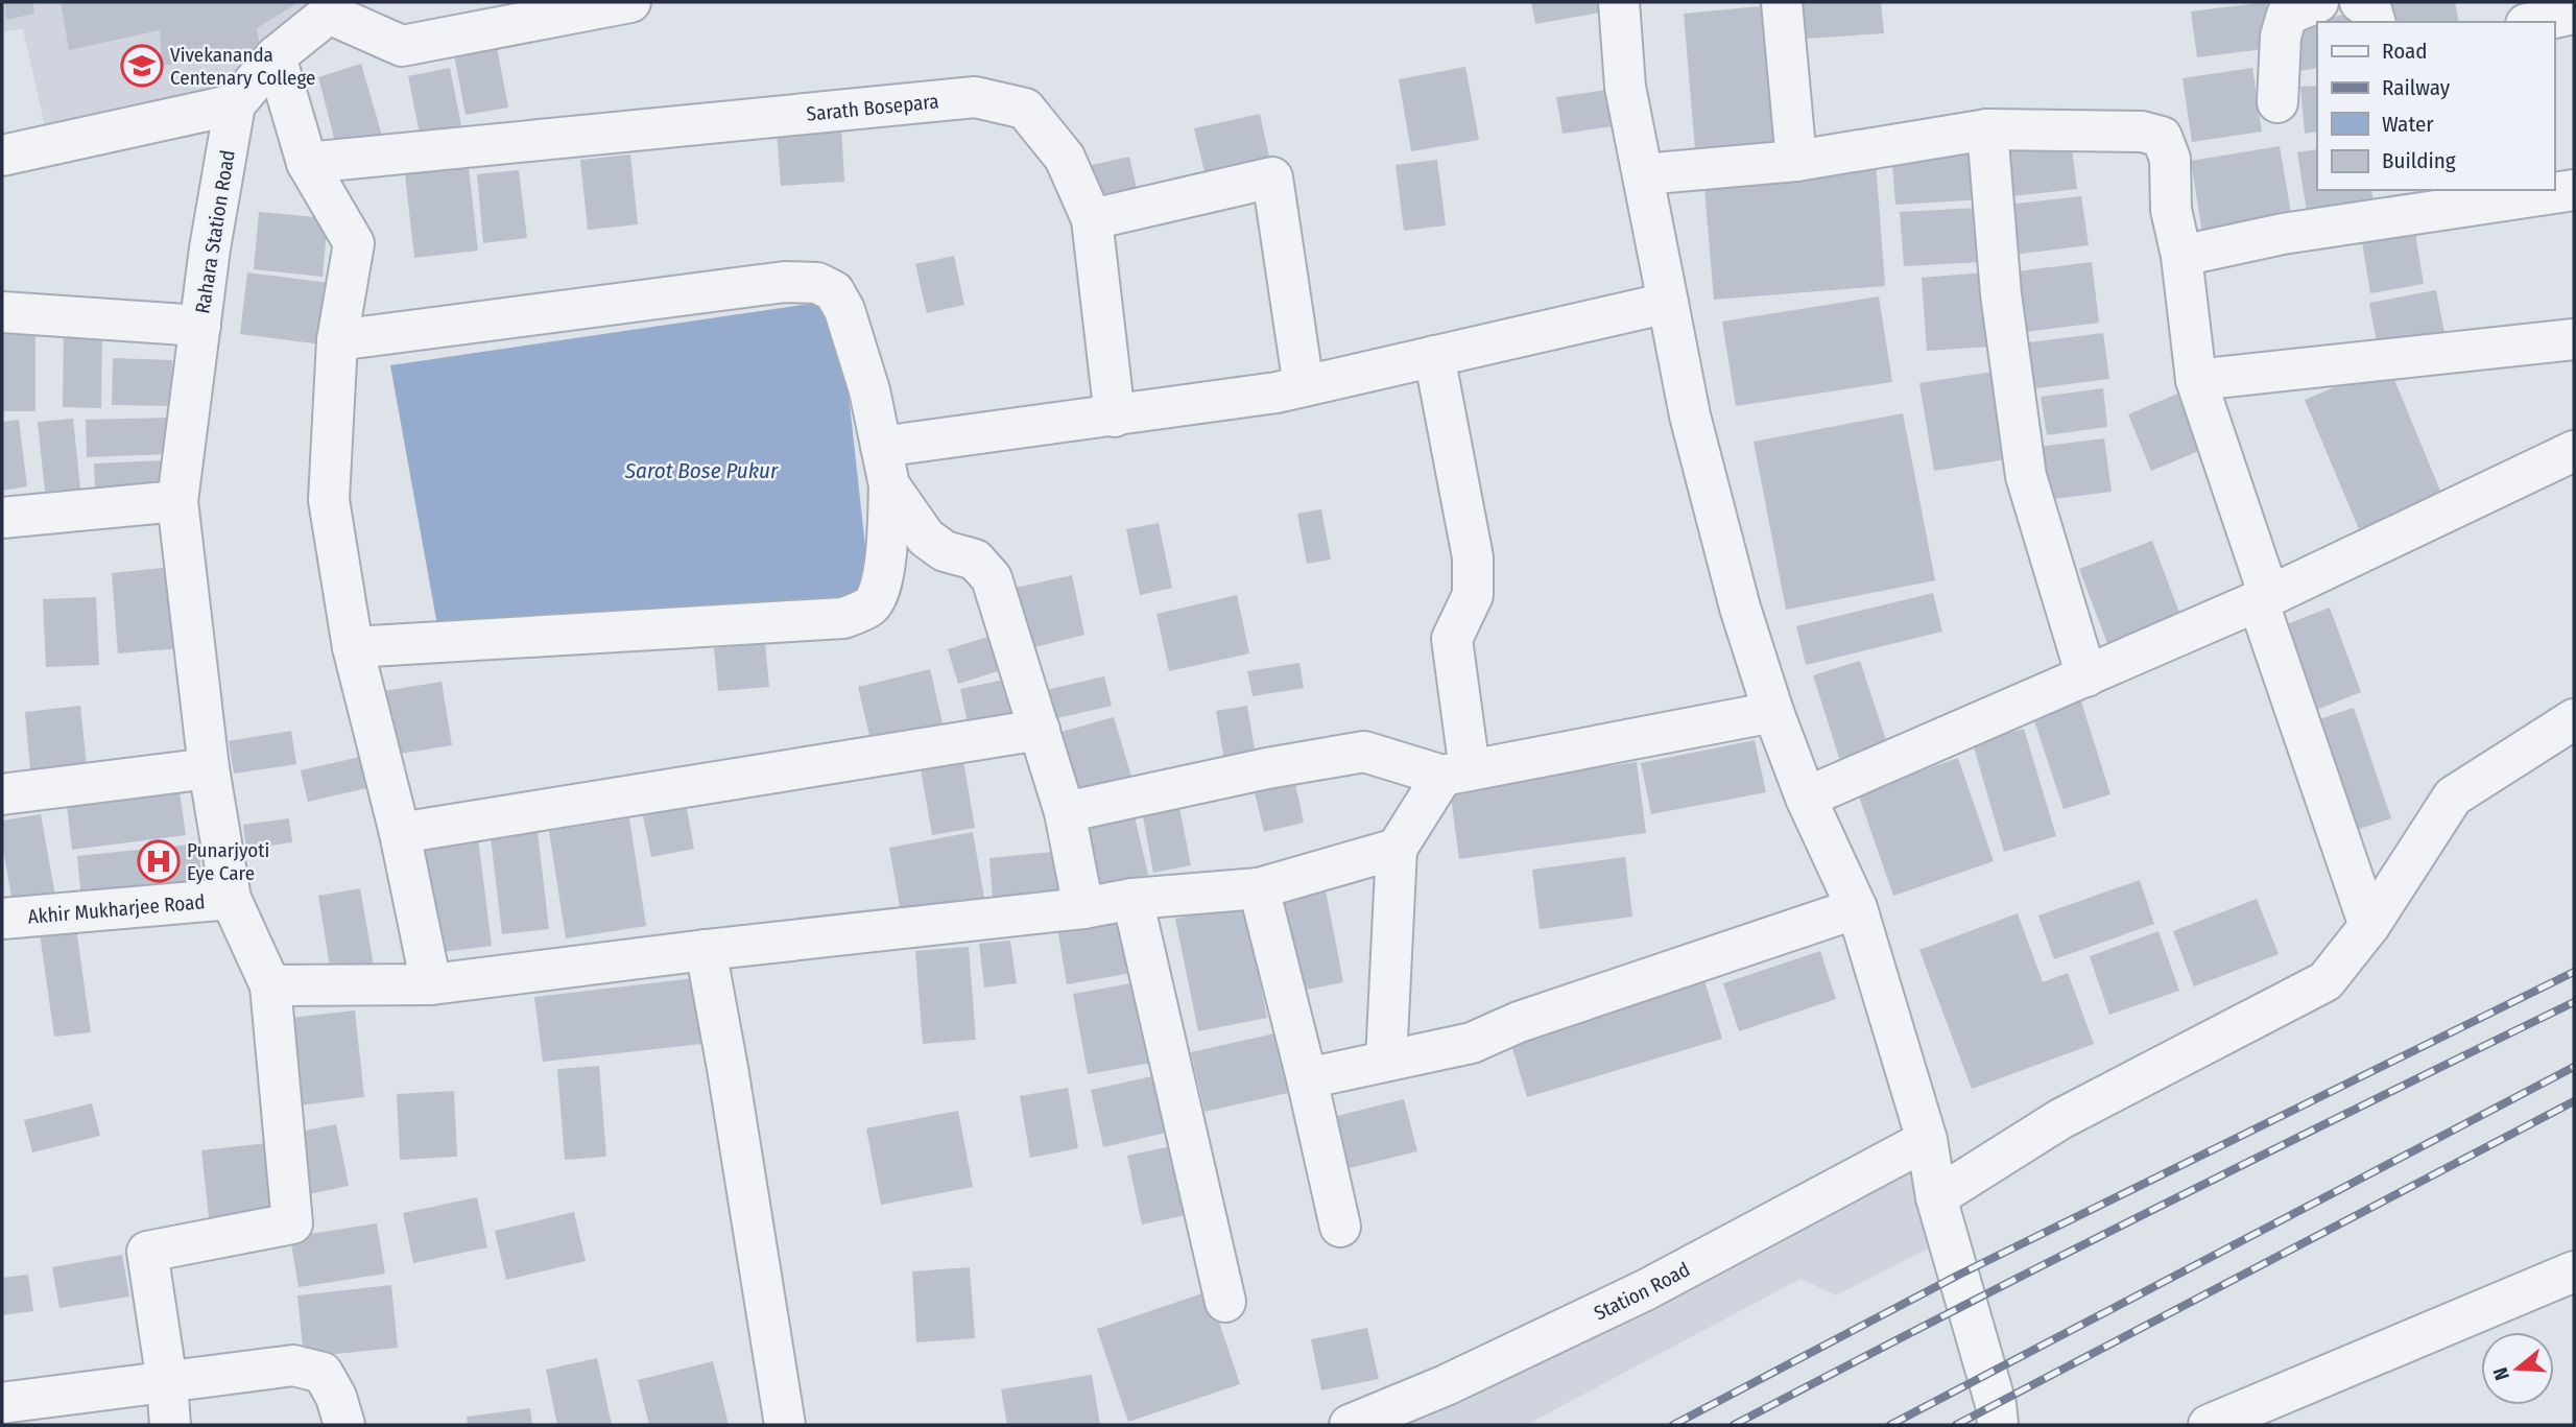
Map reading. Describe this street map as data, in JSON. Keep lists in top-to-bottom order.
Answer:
{
  "streets": {
    "street": [
      "Sarath Bosepara",
      "Rahara Station Road",
      "Akhir Mukharjee Road",
      "Station Road"
    ]
  },
  "crossings": [
    ["Rahara Station Road", "Akhir Mukharjee Road"]
  ],
  "water": ["Sarot Bose Pukur"],
  "places": {
    "school or university": ["Vivekananda Centenary College"],
    "hospital": ["Punarjyoti Eye Care"]
  },
  "legend": [
    "Road",
    "Railway",
    "Water",
    "Building"
  ],
  "north": "left"
}
